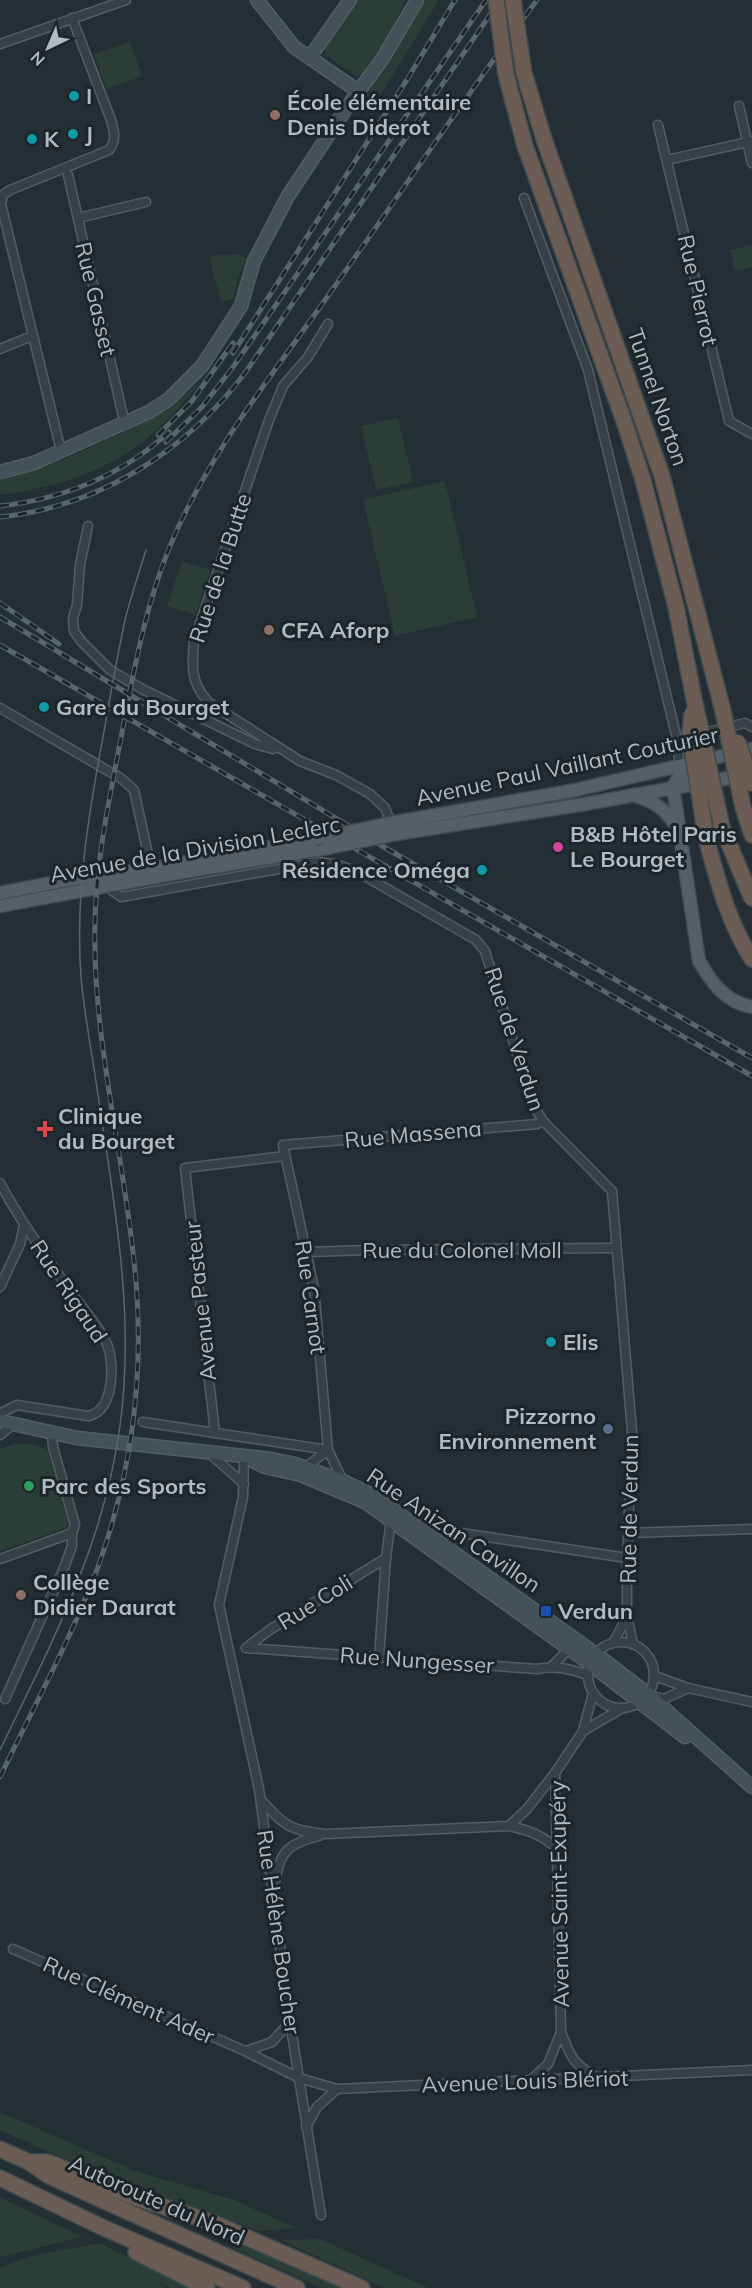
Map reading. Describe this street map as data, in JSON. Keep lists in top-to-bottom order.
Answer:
{
  "streets": {
    "highway": ["Tunnel Norton", "Autoroute du Nord"],
    "main road": ["Avenue Paul Vaillant Couturier", "Avenue de la Division Leclerc", "Rue Anizan Cavillon"],
    "street": [
      "Rue Pierrot",
      "Rue Gasset",
      "Rue de la Butte",
      "Rue de Verdun",
      "Rue Massena",
      "Rue du Colonel Moll",
      "Rue Rigaud",
      "Rue Carnot",
      "Avenue Pasteur",
      "Rue Coli",
      "Rue Nungesser",
      "Avenue Saint-Exupéry",
      "Rue Hélène Boucher",
      "Rue Clément Ader",
      "Avenue Louis Blériot"
    ]
  },
  "crossings": [
    ["Rue de la Butte", "Avenue Paul Vaillant Couturier"],
    ["Rue de la Butte", "Avenue de la Division Leclerc"],
    ["Avenue Paul Vaillant Couturier", "Avenue de la Division Leclerc"],
    ["Avenue de la Division Leclerc", "Rue de Verdun"],
    ["Rue de Verdun", "Rue Massena"],
    ["Rue de Verdun", "Rue du Colonel Moll"],
    ["Rue Massena", "Rue Carnot"],
    ["Rue du Colonel Moll", "Rue Carnot"],
    ["Rue Rigaud", "Rue Anizan Cavillon"],
    ["Rue Carnot", "Avenue Pasteur"],
    ["Rue Anizan Cavillon", "Rue Nungesser"],
    ["Rue Anizan Cavillon", "Rue Hélène Boucher"],
    ["Rue Coli", "Rue Nungesser"],
    ["Avenue Saint-Exupéry", "Avenue Louis Blériot"],
    ["Rue Hélène Boucher", "Rue Clément Ader"],
    ["Rue Hélène Boucher", "Avenue Louis Blériot"],
    ["Rue Clément Ader", "Avenue Louis Blériot"]
  ],
  "places": {
    "other": [
      "I",
      "École élémentaire Denis Diderot",
      "J",
      "K",
      "CFA Aforp",
      "Gare du Bourget",
      "B&B Hôtel Paris Le Bourget",
      "Résidence Oméga",
      "Elis",
      "Pizzorno Environnement",
      "Parc des Sports",
      "Collège Didier Daurat"
    ],
    "health": ["Clinique du Bourget"],
    "transit": ["Verdun"]
  },
  "north": "bottom left"
}
